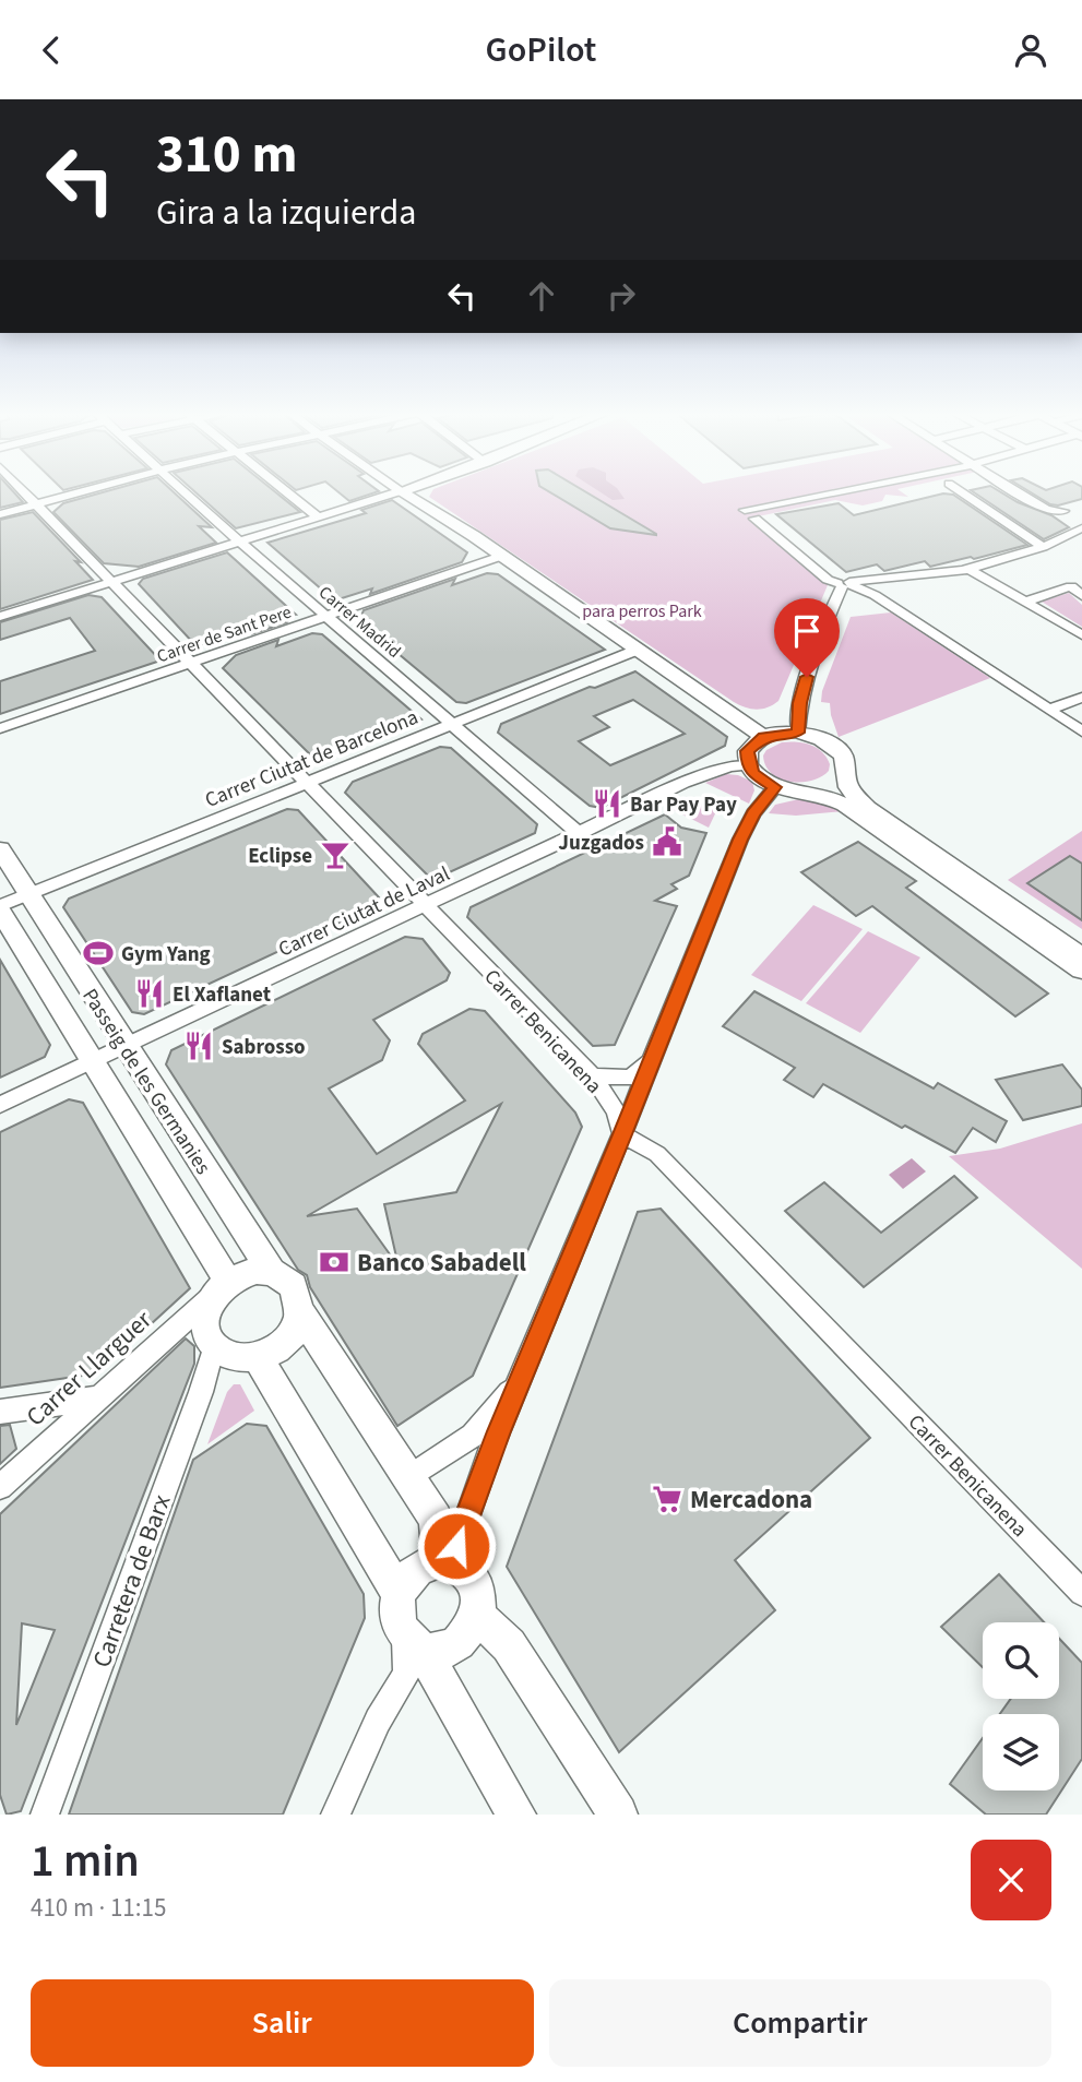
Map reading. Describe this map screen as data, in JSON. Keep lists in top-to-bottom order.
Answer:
{
  "streets": {
    "street": [
      "Carrer Madrid",
      "Carrer de Sant Pere",
      "Carrer Ciutat de Barcelona",
      "Carrer Ciutat de Laval",
      "Carrer Benicanena",
      "Passeig de les Germanies",
      "Carrer Llarguer",
      "Carretera de Barx"
    ]
  },
  "crossings": [
    ["Carrer Madrid", "Carrer de Sant Pere"],
    ["Carrer Madrid", "Carrer Ciutat de Barcelona"],
    ["Carrer Madrid", "Carrer Ciutat de Laval"],
    ["Carrer de Sant Pere", "Carrer Benicanena"],
    ["Carrer Ciutat de Barcelona", "Carrer Benicanena"],
    ["Carrer Ciutat de Barcelona", "Passeig de les Germanies"],
    ["Carrer Ciutat de Laval", "Carrer Benicanena"],
    ["Carrer Ciutat de Laval", "Passeig de les Germanies"],
    ["Passeig de les Germanies", "Carrer Llarguer"],
    ["Passeig de les Germanies", "Carretera de Barx"],
    ["Carrer Llarguer", "Carretera de Barx"]
  ],
  "parks": ["para perros Park"],
  "places": {
    "restaurant": ["Bar Pay Pay", "El Xaflanet", "Sabrosso"],
    "public building": ["Juzgados"],
    "bar": ["Eclipse"],
    "sports": ["Gym Yang"],
    "bank": ["Banco Sabadell"],
    "supermarket": ["Mercadona"]
  },
  "page": {
    "header": "GoPilot",
    "turn": ["310 m", "Gira a la izquierda"],
    "heading": ["1 min", "410 m · 11:15"],
    "buttons": ["Salir", "Compartir"]
  }
}
